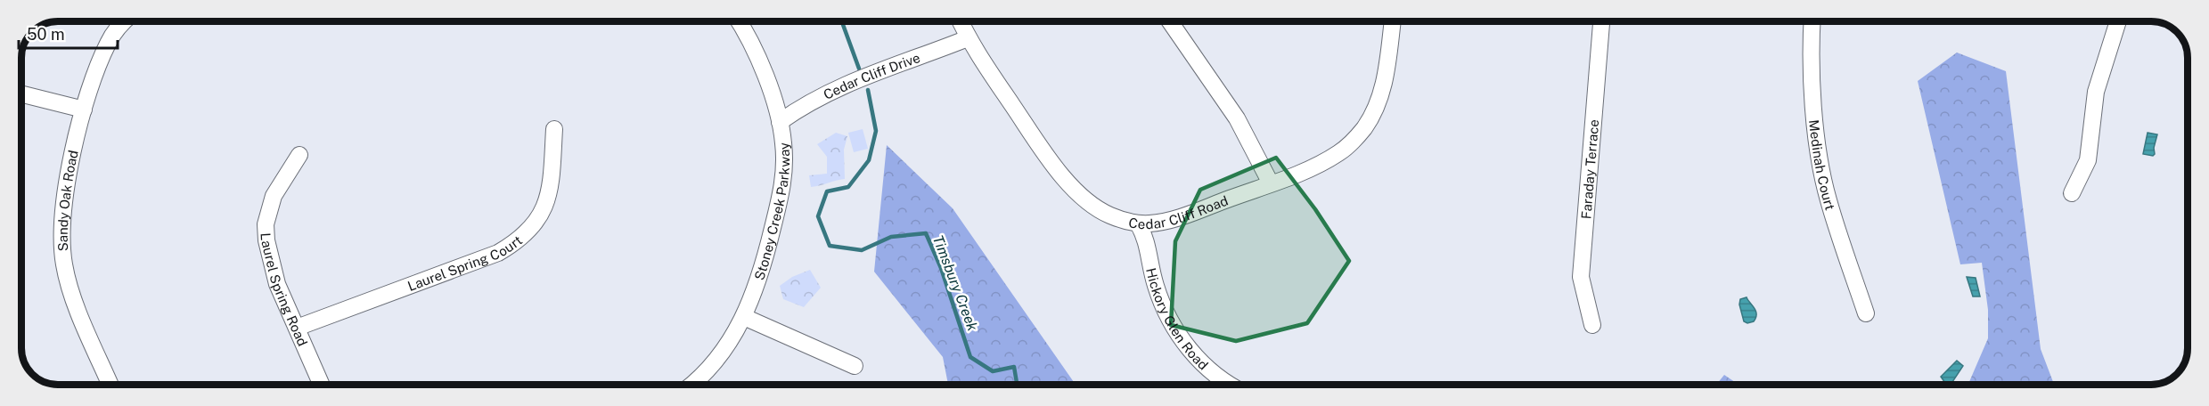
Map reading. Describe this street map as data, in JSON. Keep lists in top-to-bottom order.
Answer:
{
  "streets": {
    "street": [
      "Cedar Cliff Drive",
      "Medinah Court",
      "Faraday Terrace",
      "Sandy Oak Road",
      "Cedar Cliff Road",
      "Stoney Creek Parkway",
      "Laurel Spring Court",
      "Laurel Spring Road",
      "Hickory Glen Road"
    ]
  },
  "crossings": [
    ["Cedar Cliff Drive", "Cedar Cliff Road"],
    ["Cedar Cliff Drive", "Stoney Creek Parkway"],
    ["Cedar Cliff Road", "Hickory Glen Road"],
    ["Laurel Spring Court", "Laurel Spring Road"]
  ],
  "water": ["Timsbury Creek"],
  "scale_bar": "50 m"
}
